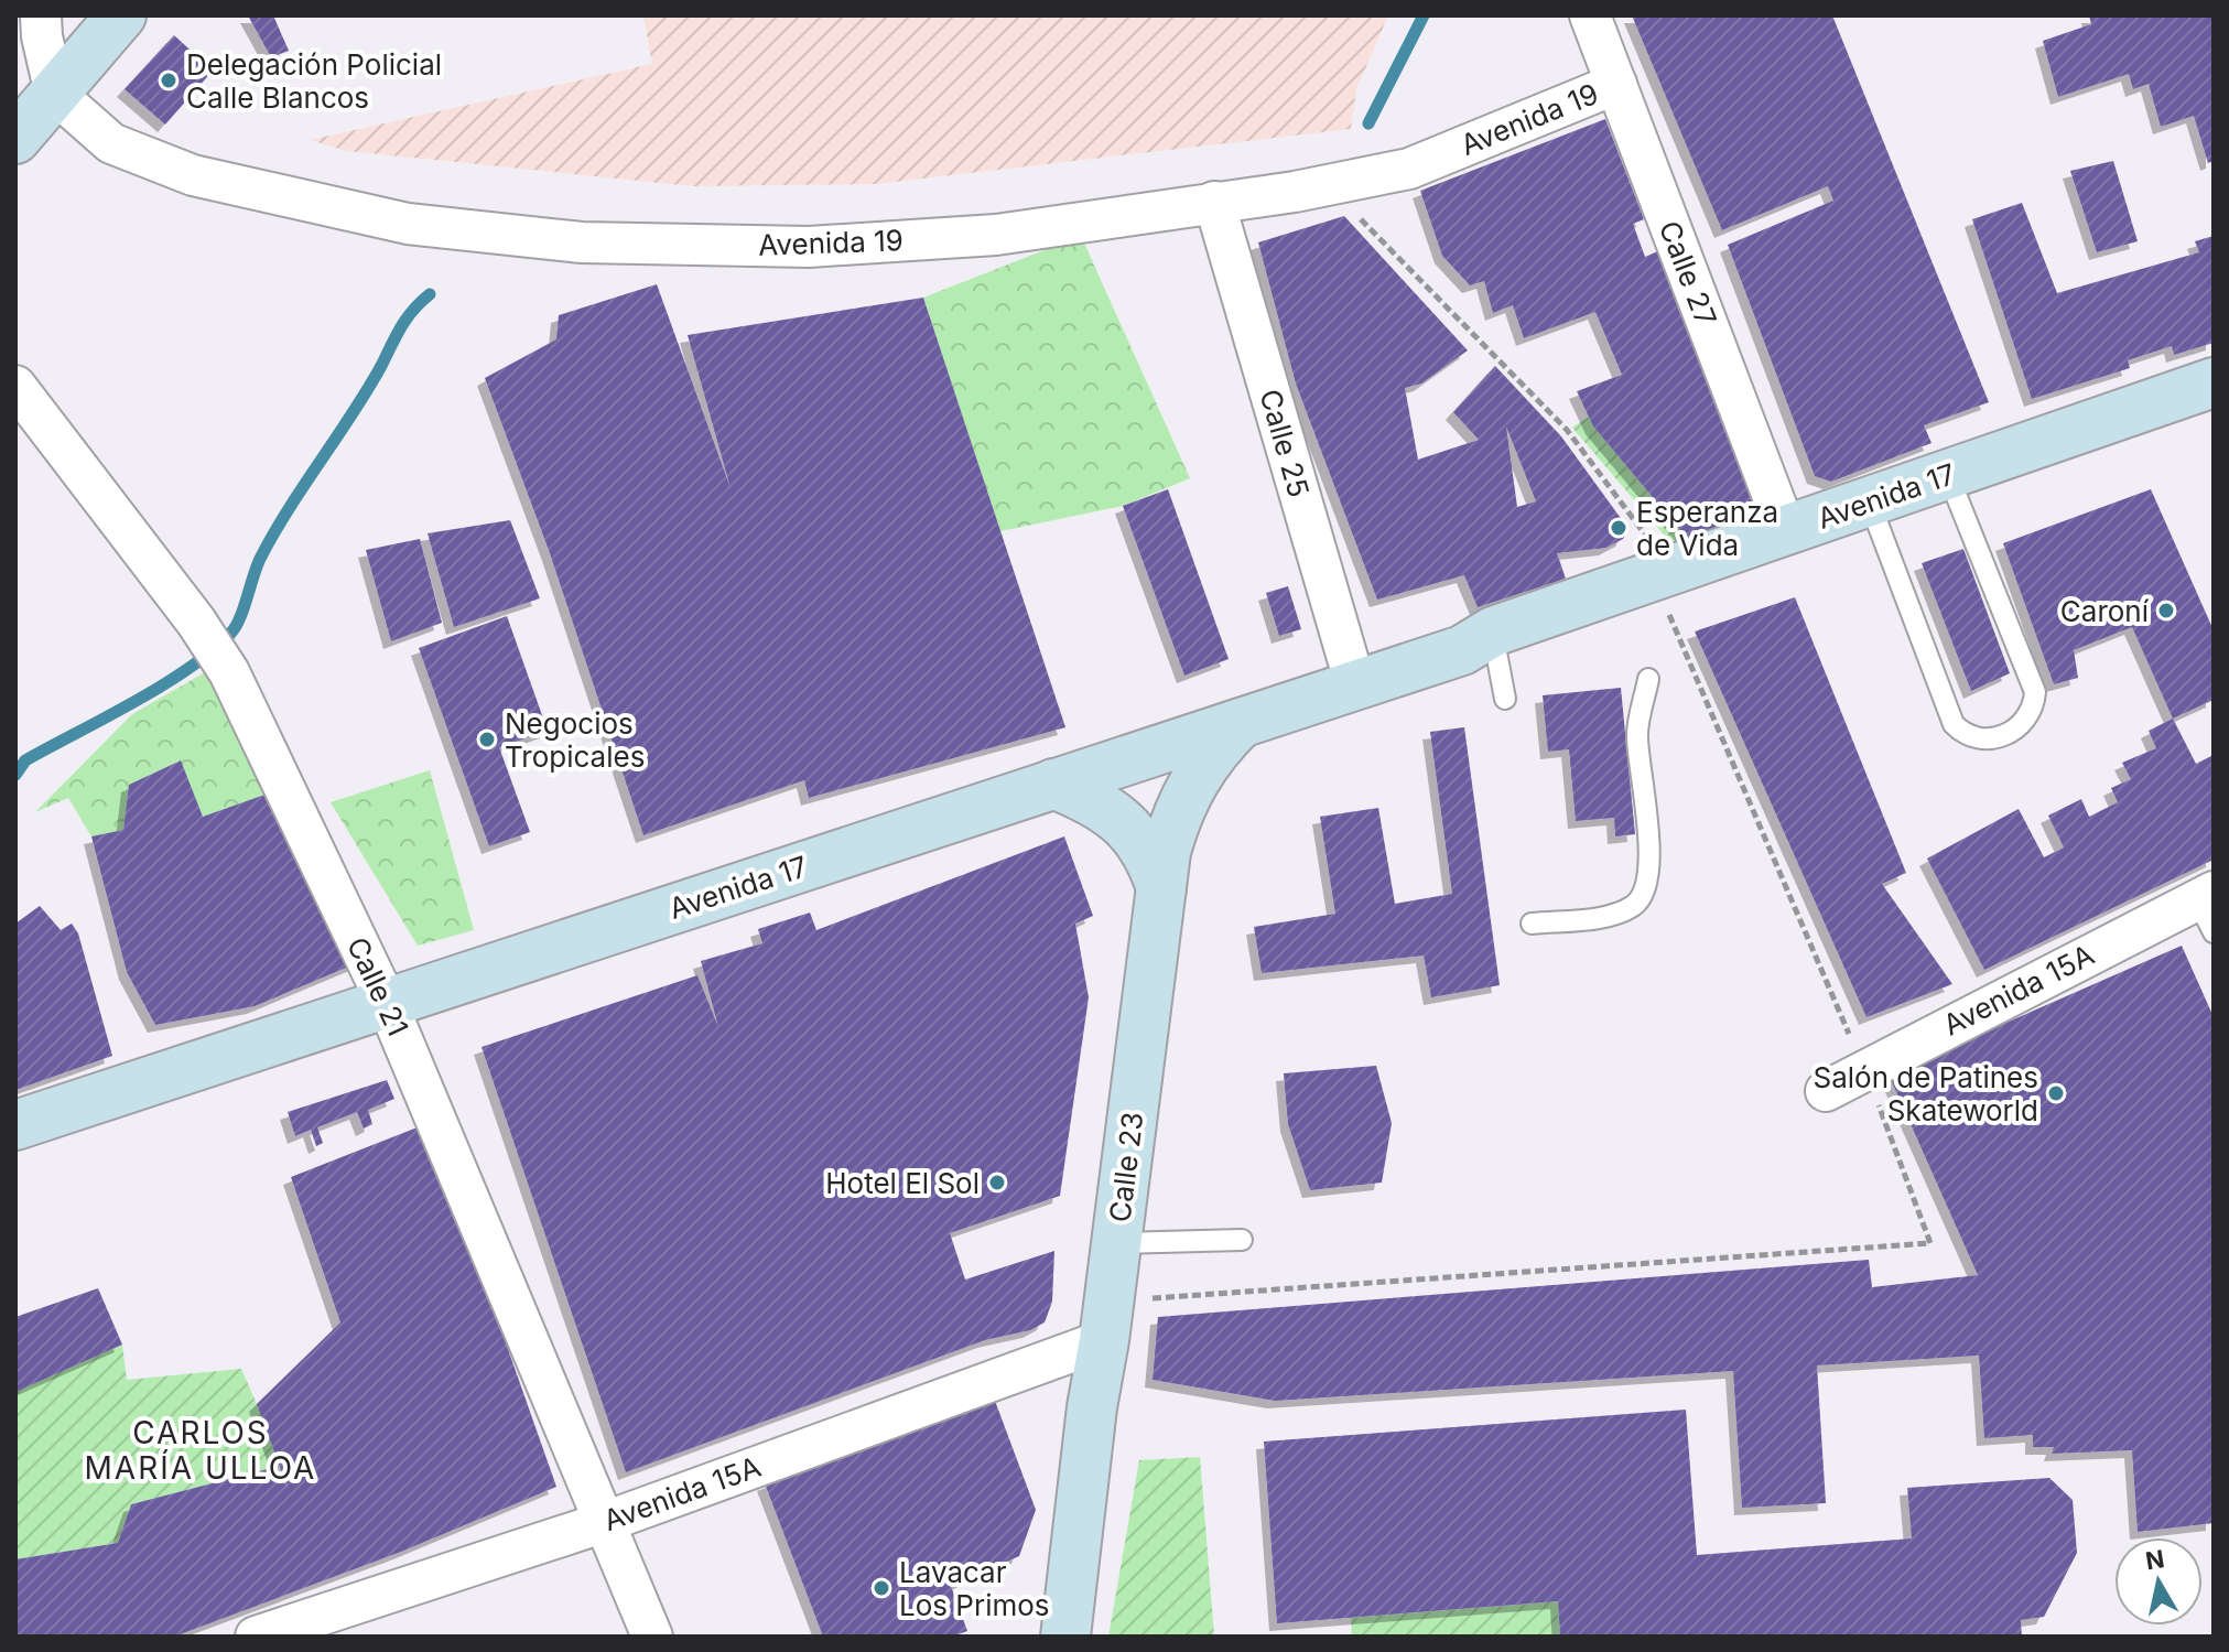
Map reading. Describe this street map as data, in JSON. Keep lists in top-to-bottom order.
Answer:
{
  "streets": {
    "main road": ["Avenida 17", "Calle 23"],
    "street": [
      "Avenida 19",
      "Calle 27",
      "Calle 25",
      "Calle 21",
      "Avenida 15A"
    ]
  },
  "crossings": [
    ["Avenida 19", "Calle 27"],
    ["Avenida 19", "Calle 25"],
    ["Calle 27", "Avenida 17"],
    ["Calle 25", "Avenida 17"],
    ["Avenida 17", "Calle 21"],
    ["Avenida 17", "Calle 23"],
    ["Calle 21", "Avenida 15A"],
    ["Avenida 15A", "Calle 23"]
  ],
  "districts": ["CARLOS MARÍA ULLOA"],
  "places": [
    "Delegación Policial Calle Blancos",
    "Esperanza de Vida",
    "Caroní",
    "Negocios Tropicales",
    "Salón de Patines Skateworld",
    "Hotel El Sol",
    "Lavacar Los Primos"
  ],
  "north": "top"
}
